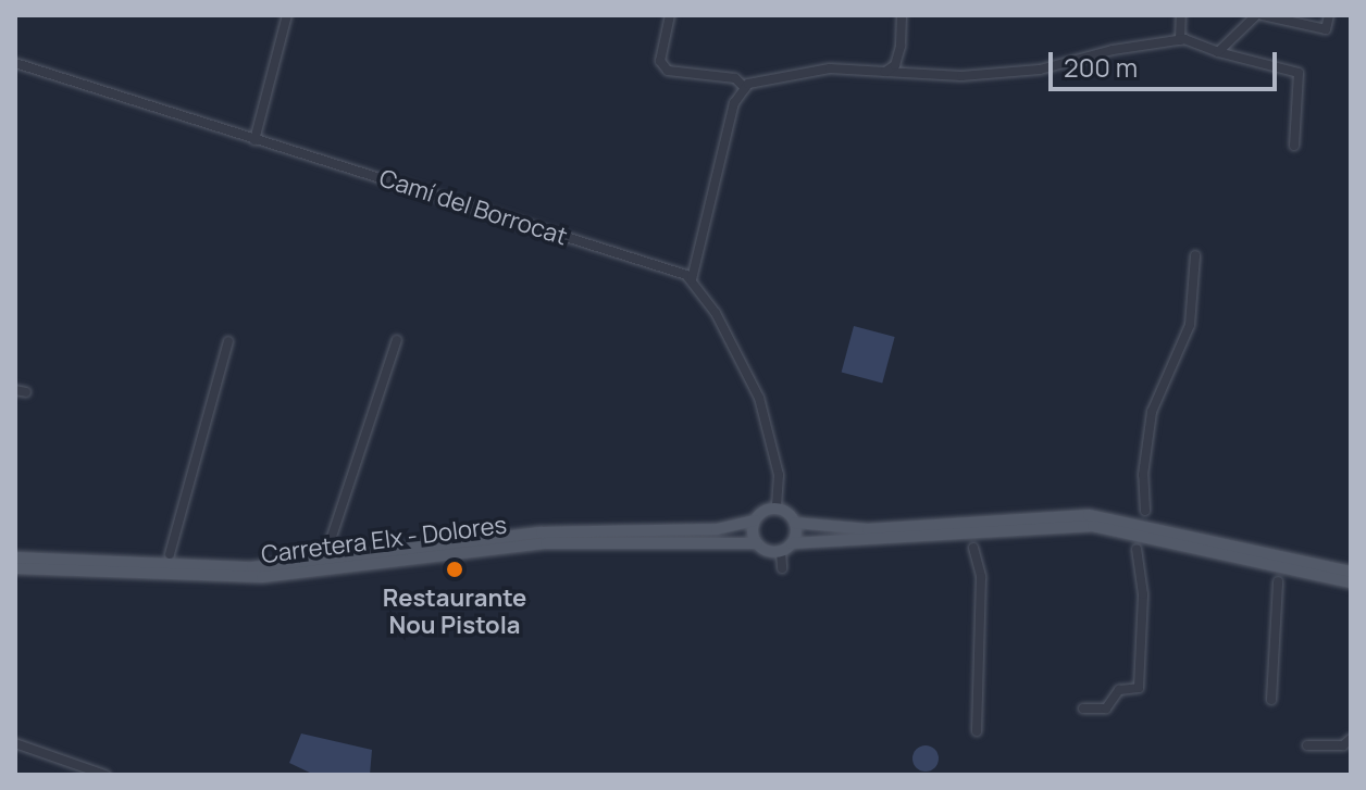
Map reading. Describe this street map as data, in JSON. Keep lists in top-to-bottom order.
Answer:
{
  "streets": {
    "main road": ["Carretera Elx - Dolores"],
    "street": ["Camí del Borrocat"]
  },
  "places": ["Restaurante Nou Pistola"],
  "scale_bar": "200 m"
}
